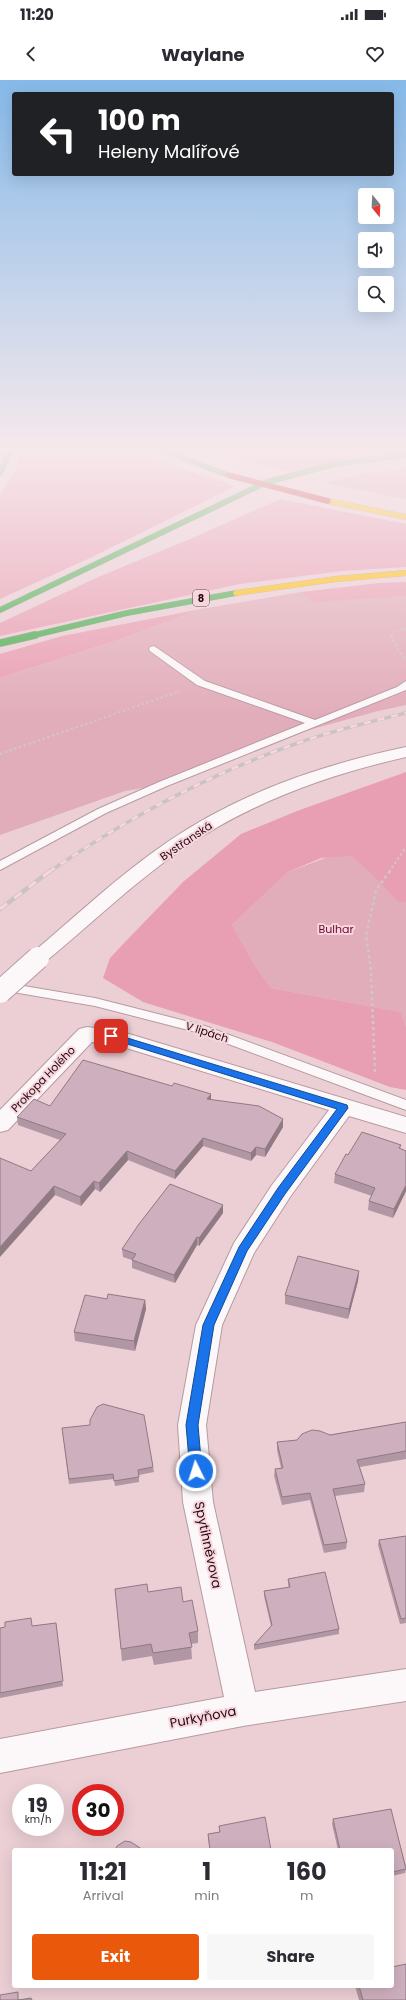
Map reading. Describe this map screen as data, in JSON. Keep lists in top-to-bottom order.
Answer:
{
  "streets": {
    "highway": ["8"],
    "street": [
      "Bystřanská",
      "Prokopa Holého",
      "Spytihněvova",
      "Purkyňova"
    ],
    "lane": ["V lipách"]
  },
  "crossings": [
    ["Prokopa Holého", "Spytihněvova"],
    ["Spytihněvova", "Purkyňova"]
  ],
  "parks": ["Bulhar"],
  "north": "bottom",
  "page": {
    "status": "11:20",
    "header": "Waylane",
    "turn": ["100 m", "Heleny Malířové"],
    "speed": "19 km/h",
    "limit": "30",
    "eta": [
      "11:21",
      "Arrival",
      "1",
      "min",
      "160",
      "m"
    ],
    "buttons": ["Exit", "Share"]
  }
}
